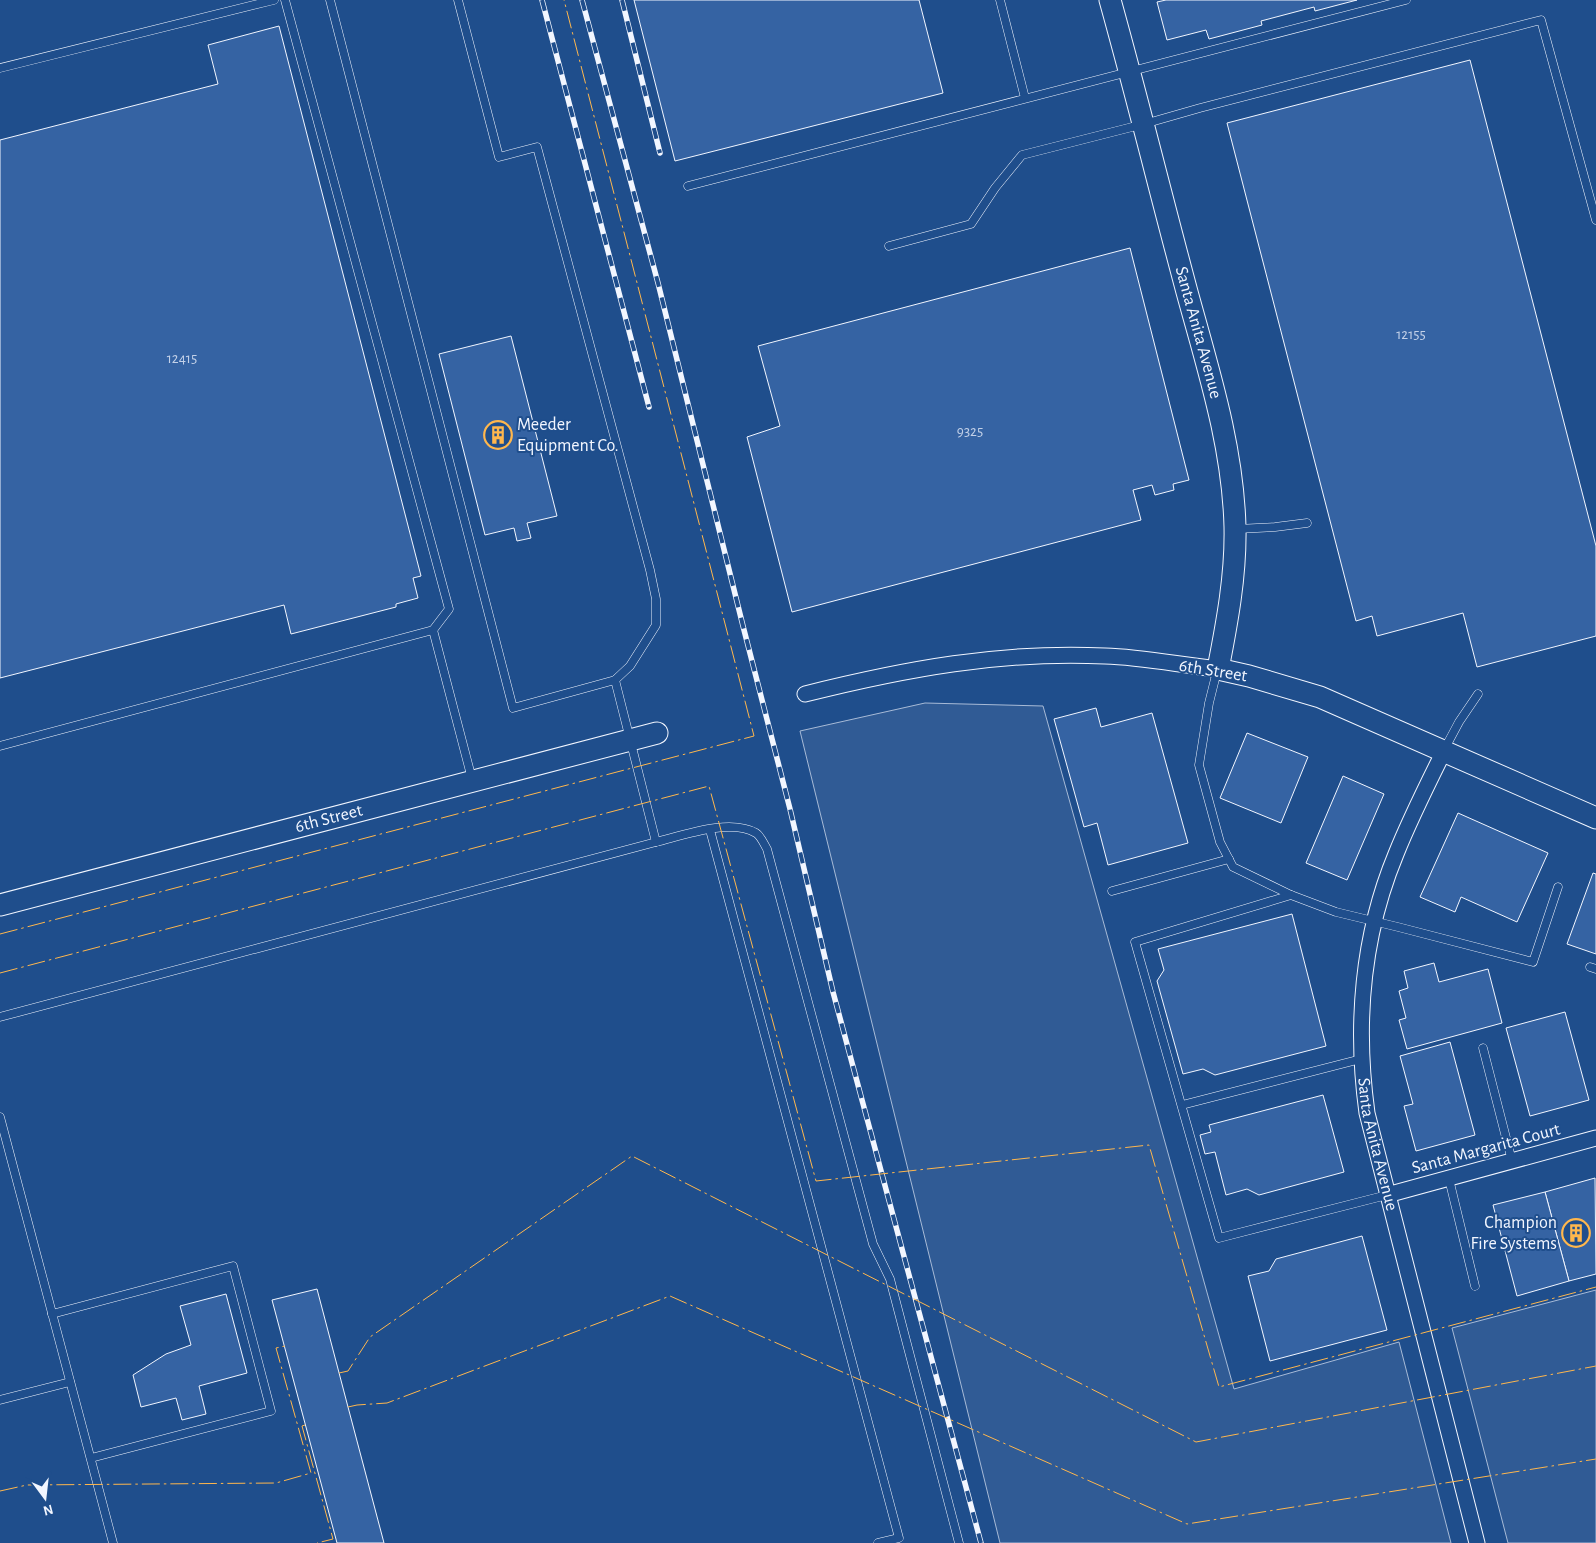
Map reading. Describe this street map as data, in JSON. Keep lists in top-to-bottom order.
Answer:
{
  "streets": {
    "street": ["Santa Anita Avenue", "6th Street", "Santa Margarita Court"]
  },
  "crossings": [
    ["Santa Anita Avenue", "6th Street"],
    ["Santa Anita Avenue", "Santa Margarita Court"]
  ],
  "places": {
    "building": ["Meeder Equipment Co.", "Champion Fire Systems"]
  },
  "house_numbers": ["12155", "12415", "9325"],
  "north": "bottom"
}
